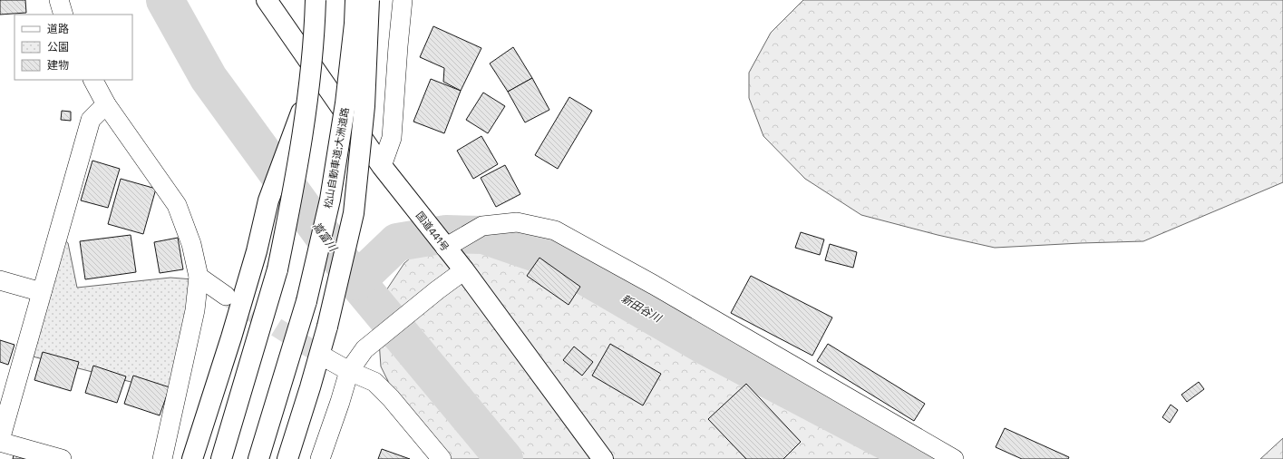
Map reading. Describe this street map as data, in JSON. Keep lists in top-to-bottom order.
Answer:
{
  "streets": {
    "highway": ["松山自動車道;大洲道路", "国道441号"]
  },
  "water": ["嵩富川", "新田谷川"],
  "legend": ["道路", "公園", "建物"]
}
